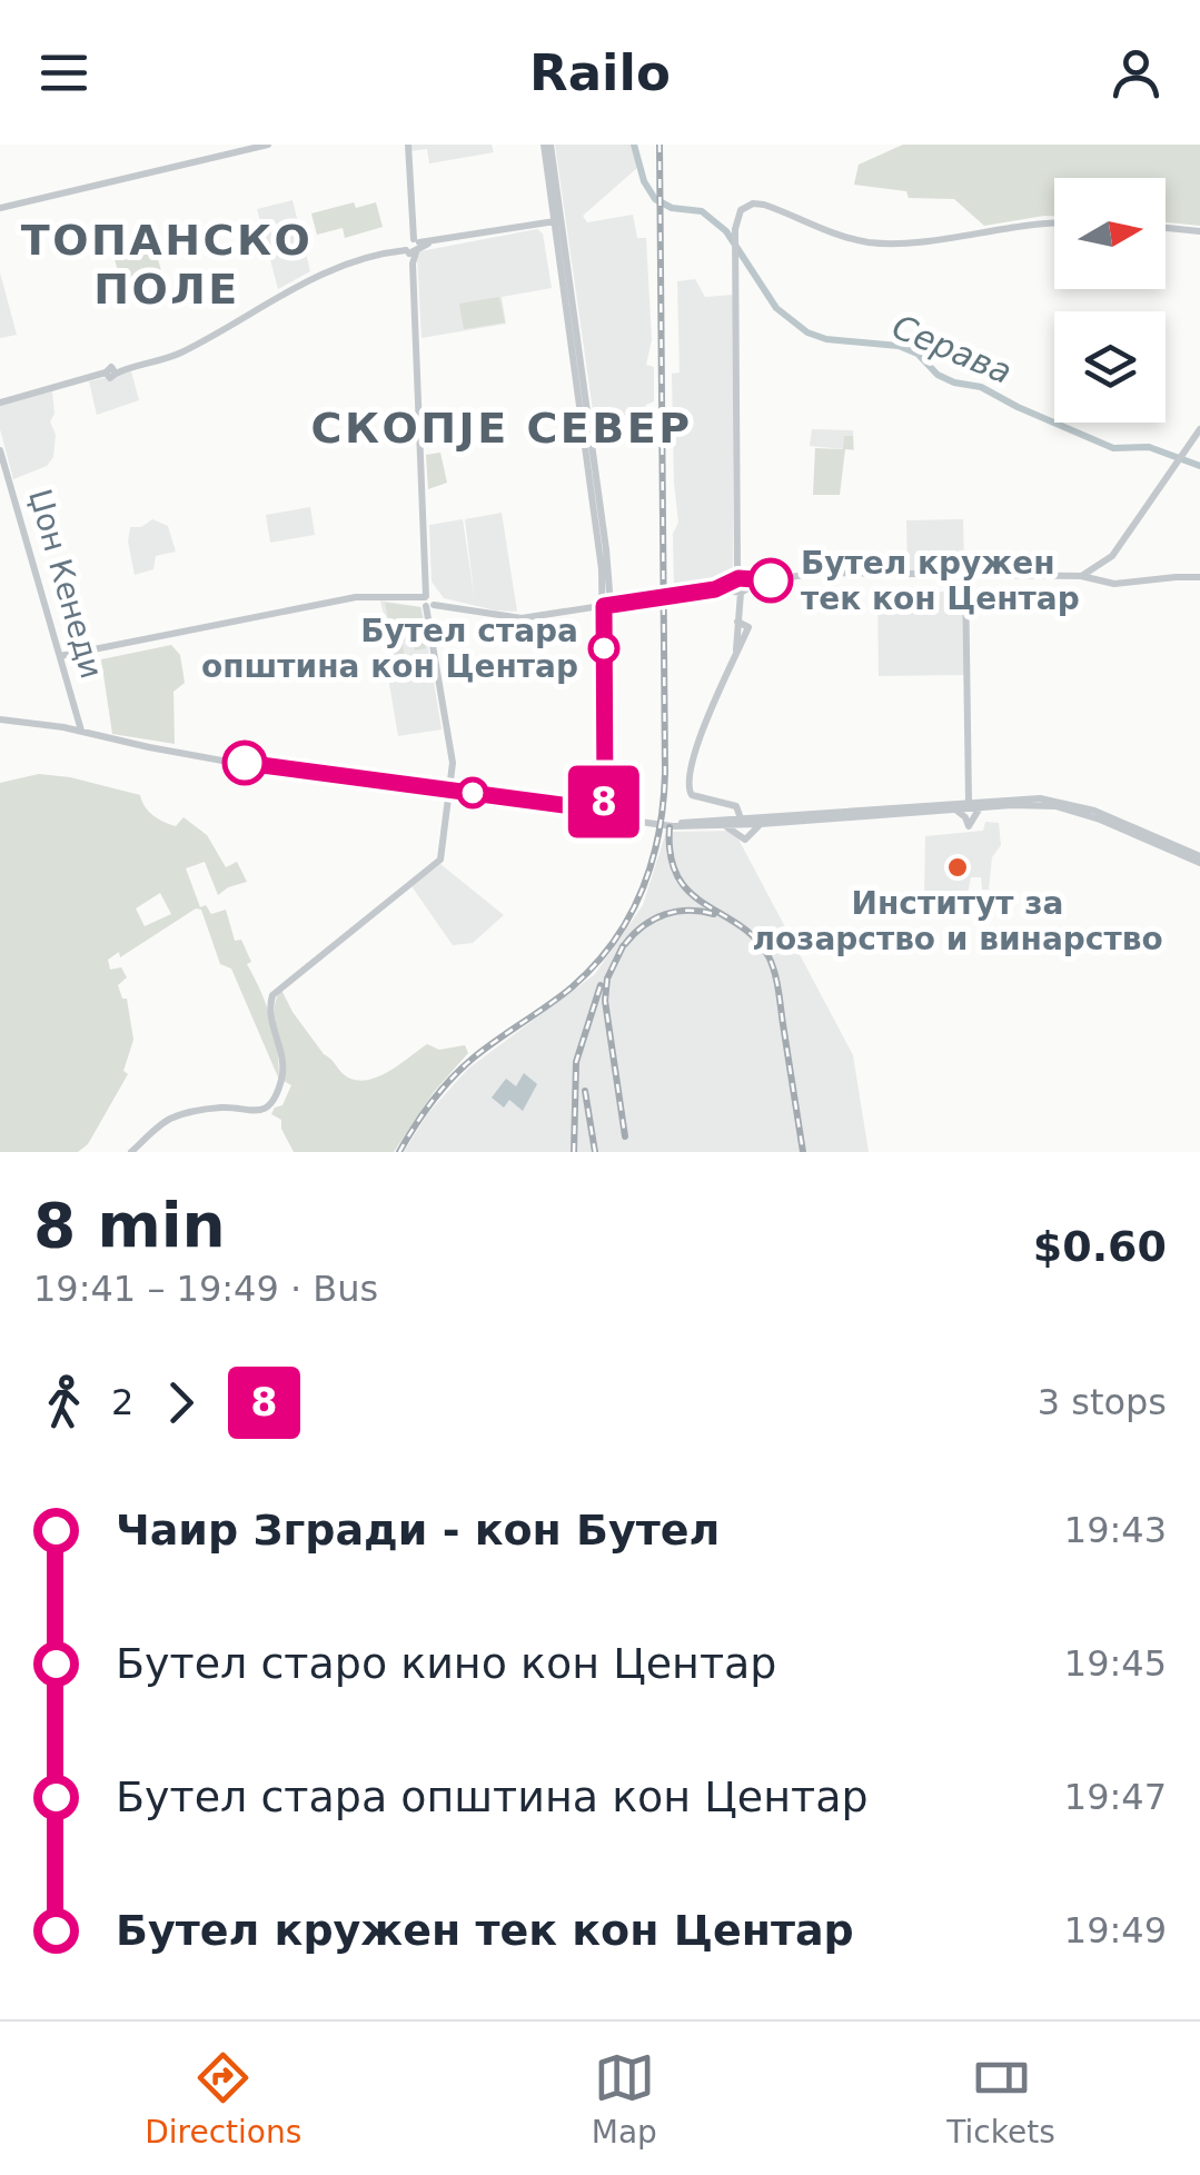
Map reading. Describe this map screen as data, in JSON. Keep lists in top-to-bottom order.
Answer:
{
  "streets": {
    "street": ["Џон Кенеди"]
  },
  "districts": ["ТОПАНСКО ПОЛЕ", "СКОПЈЕ СЕВЕР"],
  "water": ["Серава"],
  "places": ["Бутел кружен тек кон Центар", "Бутел стара општина кон Центар", "Институт за лозарство и винарство"],
  "lines": ["bus line 8"],
  "north": "right",
  "page": {
    "header": "Railo",
    "on_map": "8",
    "heading": ["8 min", "19:41 – 19:49 · Bus", "$0.60"],
    "legs": ["2", "8", "3 stops"],
    "list": [
      {
        "name": "Чаир Згради - кон Бутел",
        "value": "19:43"
      },
      {
        "name": "Бутел старо кино кон Центар",
        "value": "19:45"
      },
      {
        "name": "Бутел стара општина кон Центар",
        "value": "19:47"
      },
      {
        "name": "Бутел кружен тек кон Центар",
        "value": "19:49"
      }
    ],
    "tabs": ["Directions", "Map", "Tickets"]
  }
}
